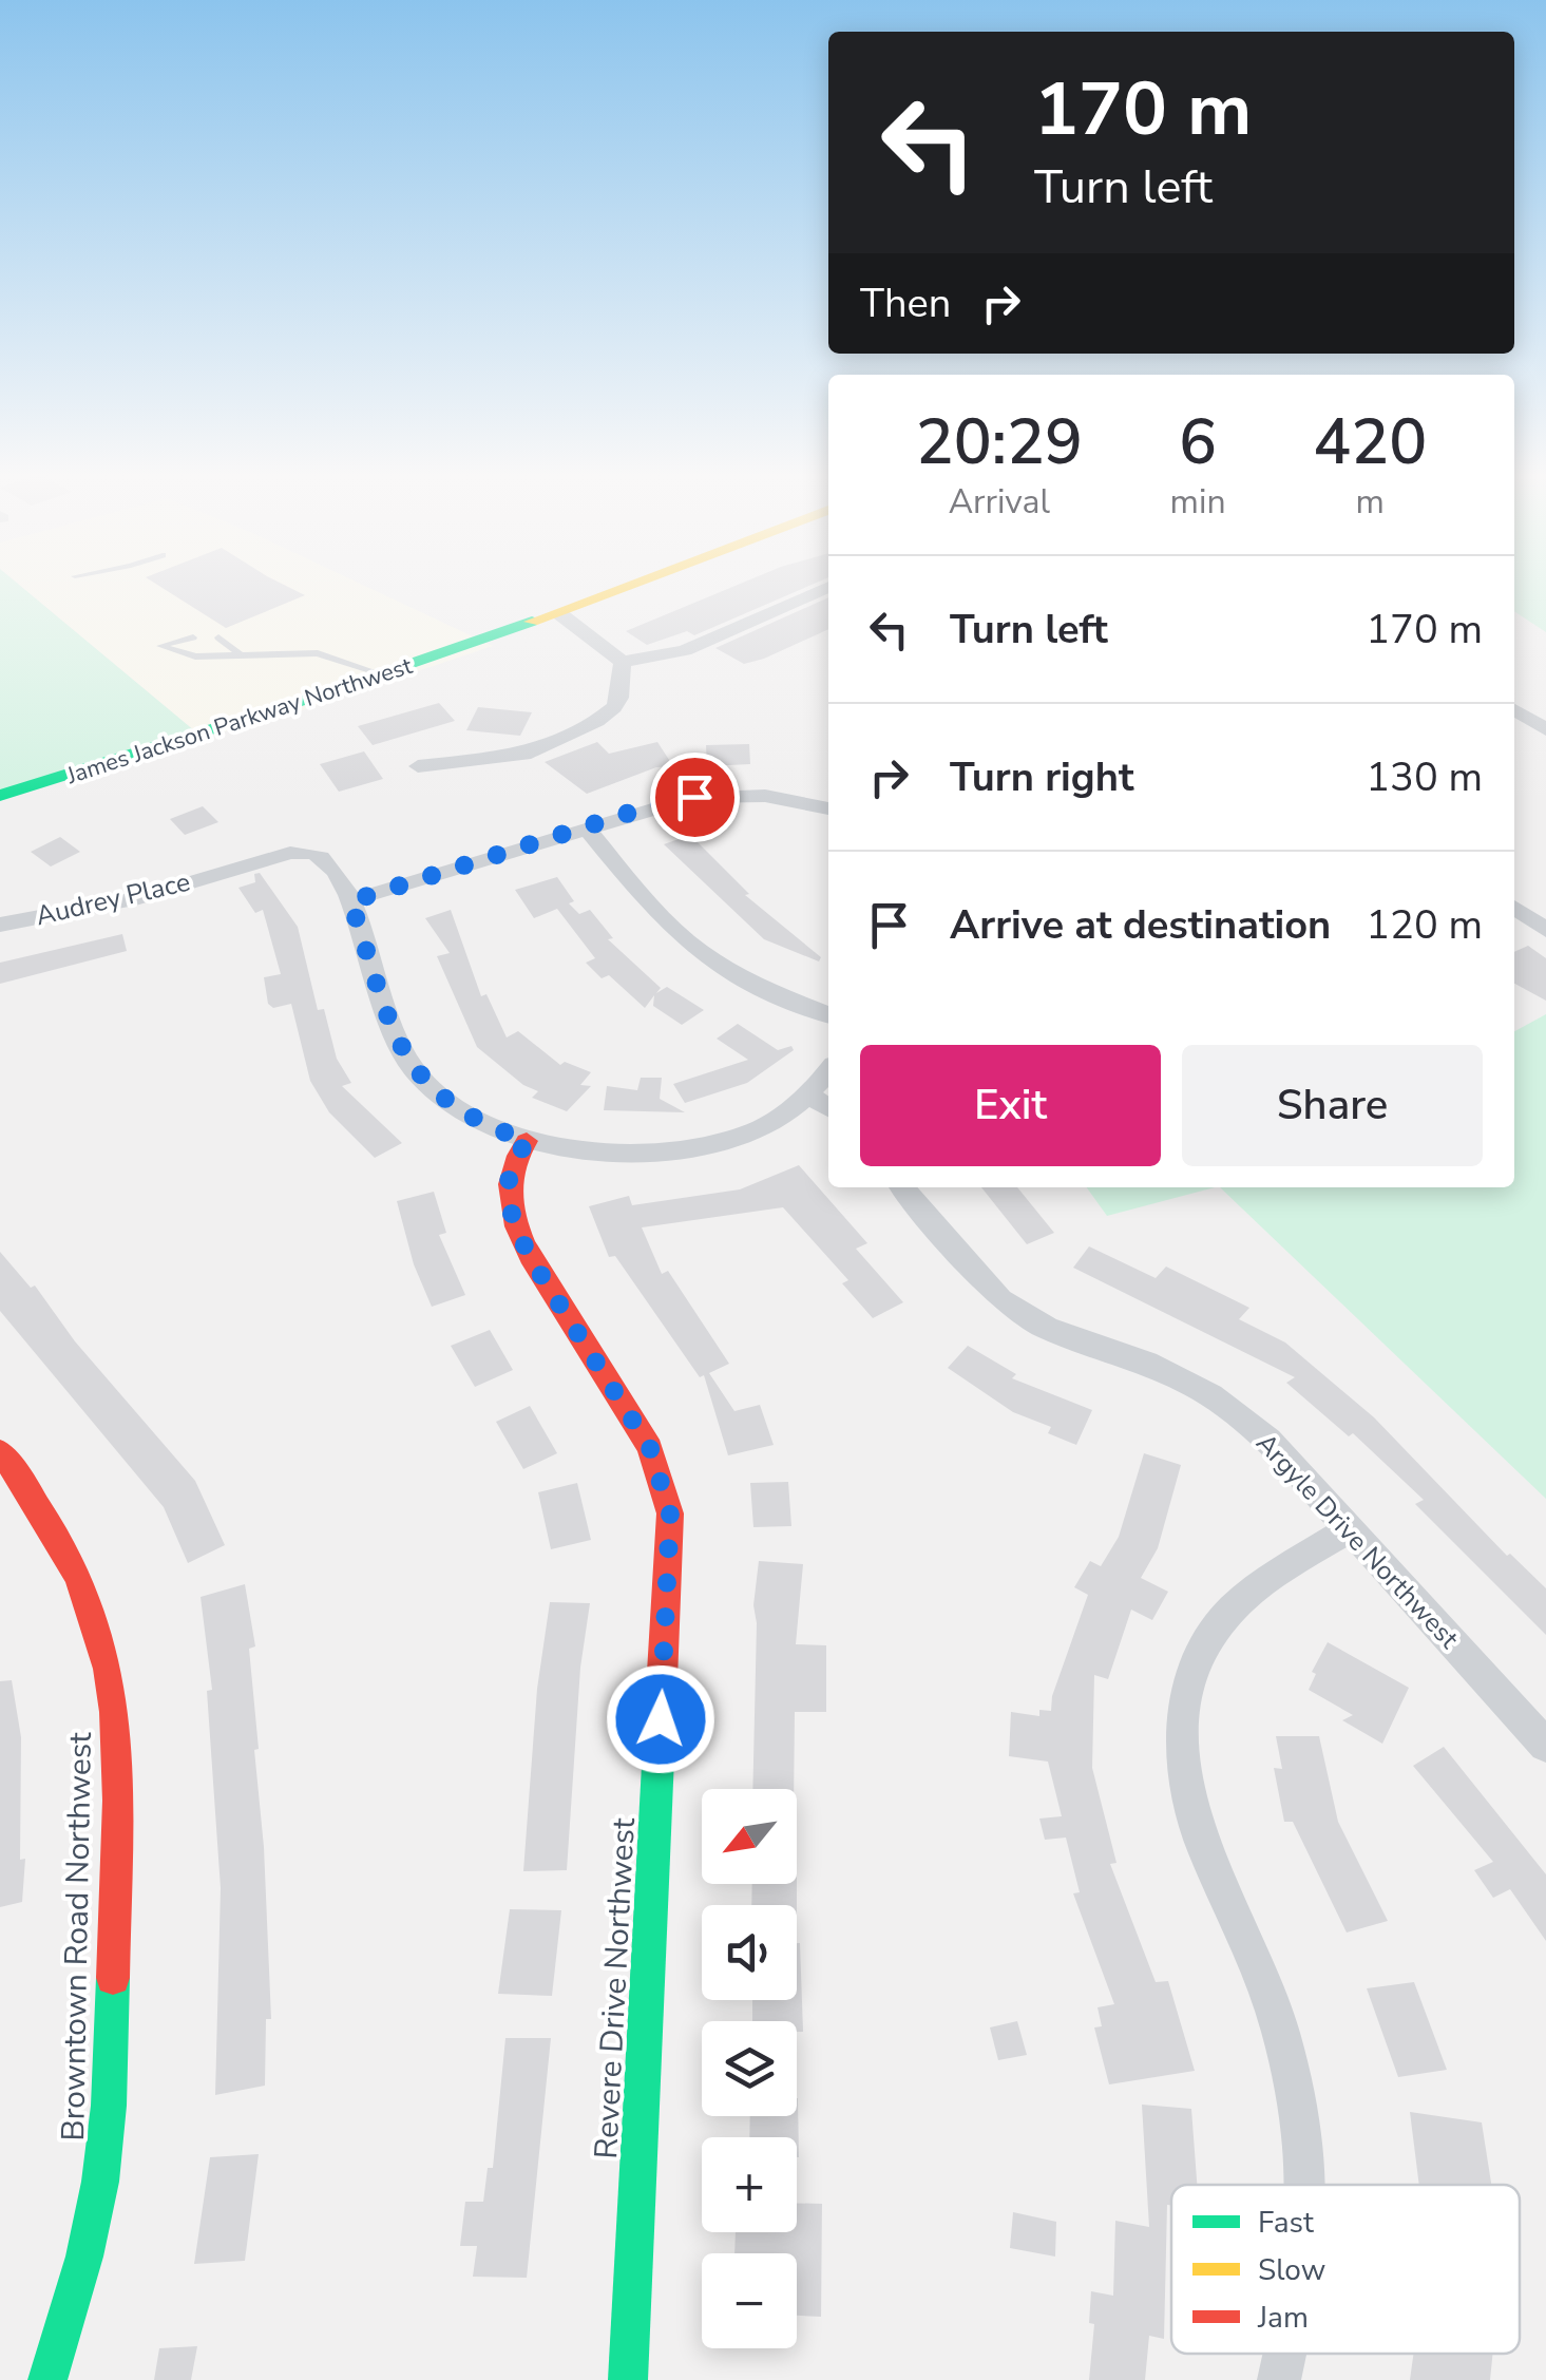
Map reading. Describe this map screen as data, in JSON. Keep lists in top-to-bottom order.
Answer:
{
  "streets": {
    "street": [
      "James Jackson Parkway Northwest",
      "Audrey Place",
      "Argyle Drive Northwest",
      "Browntown Road Northwest",
      "Revere Drive Northwest"
    ]
  },
  "legend": ["Fast", "Slow", "Jam"],
  "north": "bottom left",
  "page": {
    "turn": ["170 m", "Turn left"],
    "then": "Then",
    "eta": [
      "20:29",
      "Arrival",
      "6",
      "min",
      "420",
      "m"
    ],
    "list": [
      {
        "name": "Turn left",
        "value": "170 m"
      },
      {
        "name": "Turn right",
        "value": "130 m"
      },
      {
        "name": "Arrive at destination",
        "value": "120 m"
      }
    ],
    "buttons": ["Exit", "Share"],
    "map_buttons": ["+", "−"]
  }
}
